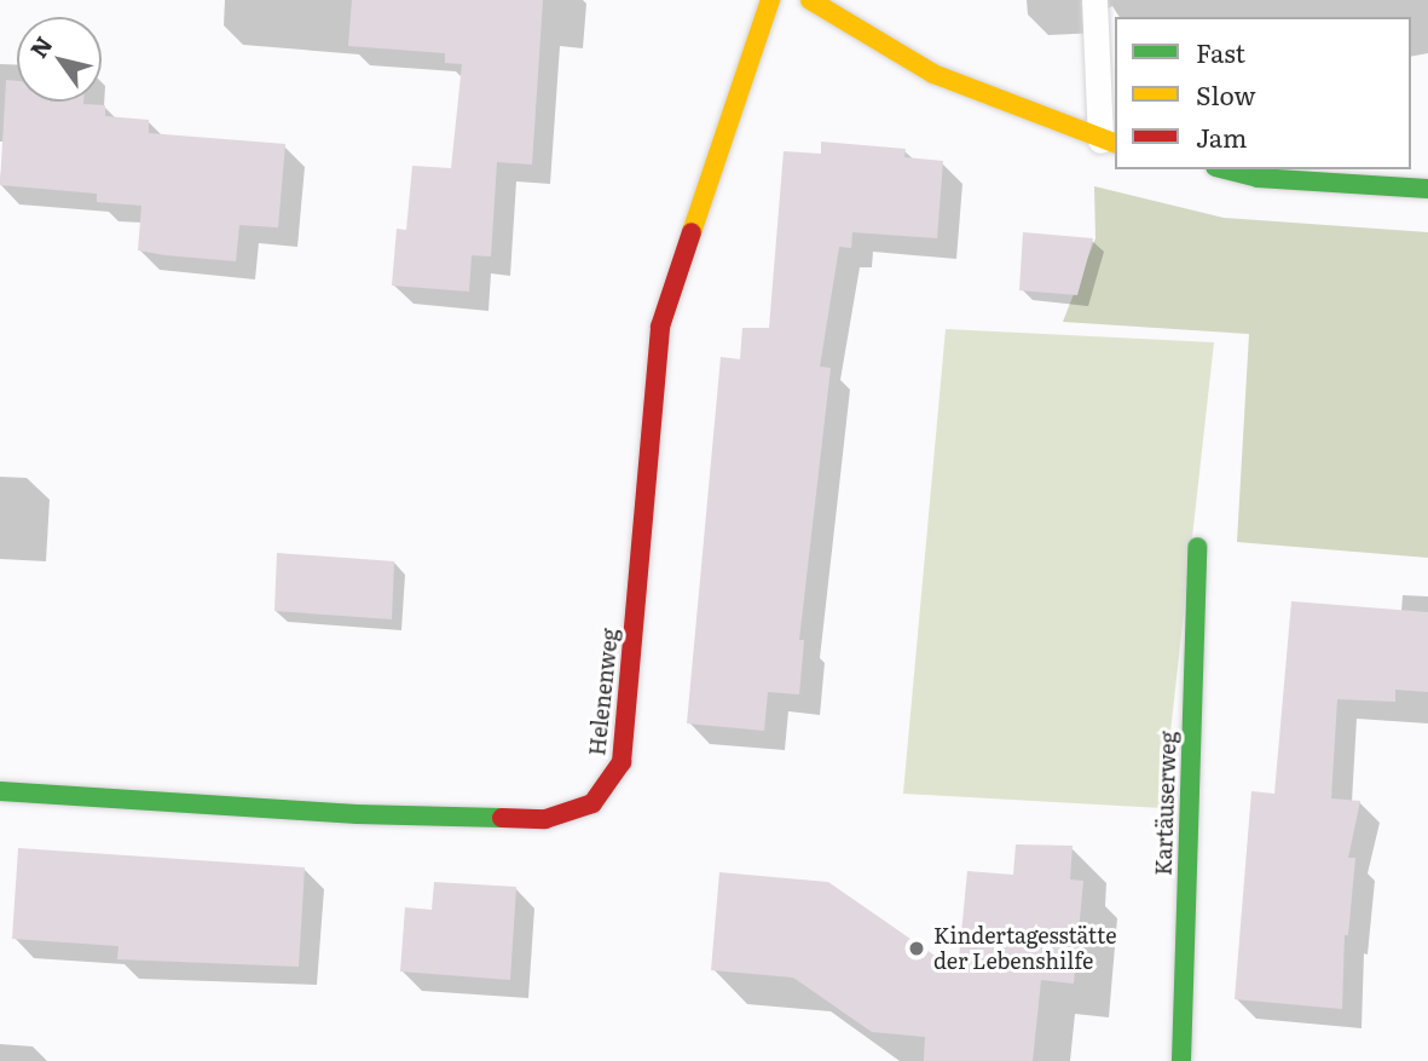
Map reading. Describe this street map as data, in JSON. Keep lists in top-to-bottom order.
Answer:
{
  "streets": {
    "street": ["Helenenweg", "Kartäuserweg"]
  },
  "places": ["Kindertagesstätte der Lebenshilfe"],
  "legend": ["Fast", "Slow", "Jam"],
  "north": "top left"
}
